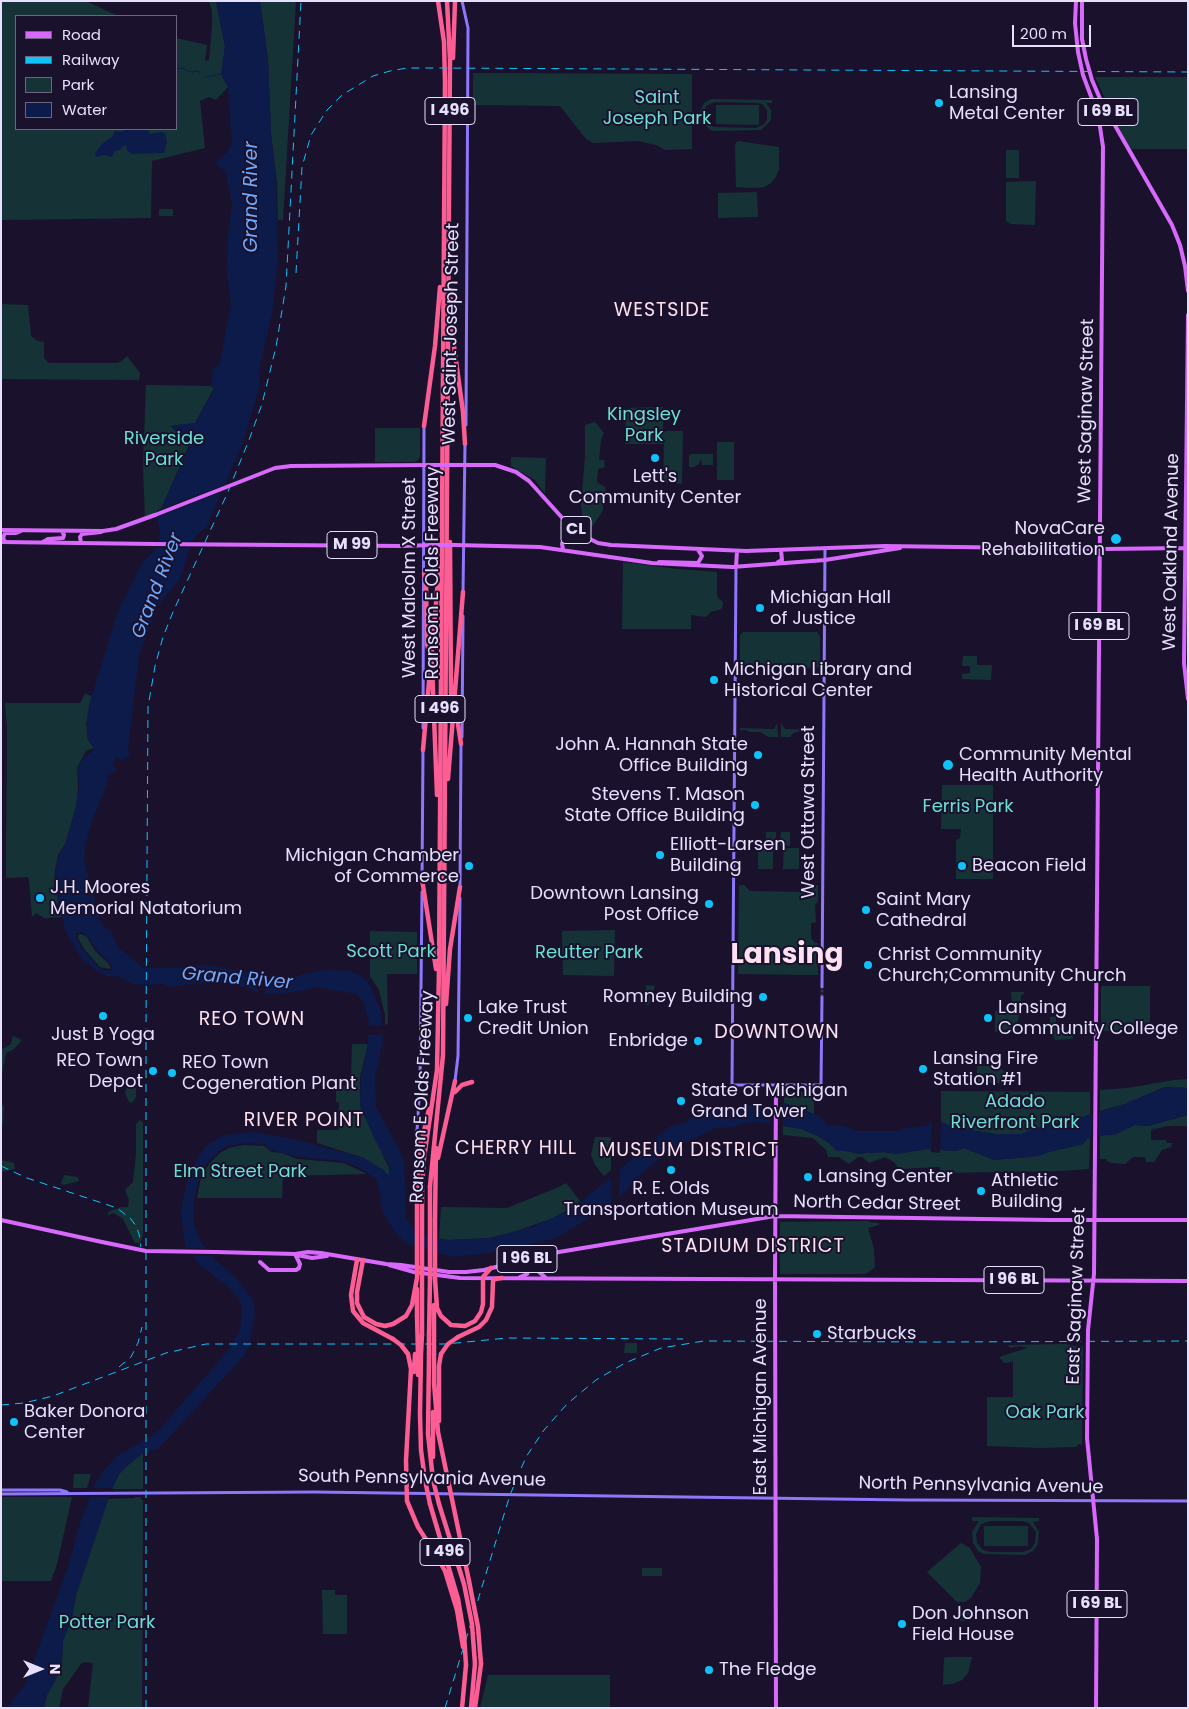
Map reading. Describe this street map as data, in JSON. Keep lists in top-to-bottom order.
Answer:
{
  "streets": {
    "highway": ["I 496", "Ransom E Olds Freeway"],
    "main road": [
      "I 69 BL",
      "West Saint Joseph Street",
      "West Saginaw Street",
      "CL",
      "M 99",
      "West Oakland Avenue",
      "West Malcolm X Street",
      "West Ottawa Street",
      "North Cedar Street",
      "I 96 BL",
      "East Saginaw Street",
      "East Michigan Avenue",
      "South Pennsylvania Avenue",
      "North Pennsylvania Avenue"
    ]
  },
  "crossings": [
    ["I 496", "Ransom E Olds Freeway"],
    ["West Saint Joseph Street", "CL"],
    ["West Saint Joseph Street", "M 99"],
    ["West Saginaw Street", "East Saginaw Street"],
    ["CL", "M 99"],
    ["CL", "West Ottawa Street"],
    ["M 99", "West Malcolm X Street"],
    ["North Cedar Street", "I 96 BL"],
    ["North Cedar Street", "East Saginaw Street"],
    ["North Cedar Street", "East Michigan Avenue"],
    ["I 96 BL", "East Saginaw Street"],
    ["I 96 BL", "East Michigan Avenue"],
    ["East Saginaw Street", "North Pennsylvania Avenue"],
    ["East Michigan Avenue", "South Pennsylvania Avenue"],
    ["East Michigan Avenue", "North Pennsylvania Avenue"],
    ["South Pennsylvania Avenue", "North Pennsylvania Avenue"]
  ],
  "districts": [
    "WESTSIDE",
    "Lansing",
    "REO TOWN",
    "DOWNTOWN",
    "RIVER POINT",
    "CHERRY HILL",
    "MUSEUM DISTRICT",
    "STADIUM DISTRICT"
  ],
  "water": ["Grand River"],
  "parks": [
    "Saint Joseph Park",
    "Kingsley Park",
    "Riverside Park",
    "Ferris Park",
    "Scott Park",
    "Reutter Park",
    "Adado Riverfront Park",
    "Elm Street Park",
    "Oak Park",
    "Potter Park"
  ],
  "places": [
    "Lansing Metal Center",
    "Lett's Community Center",
    "NovaCare Rehabilitation",
    "Michigan Hall of Justice",
    "Michigan Library and Historical Center",
    "John A. Hannah State Office Building",
    "Community Mental Health Authority",
    "Stevens T. Mason State Office Building",
    "Elliott-Larsen Building",
    "Michigan Chamber of Commerce",
    "Beacon Field",
    "J.H. Moores Memorial Natatorium",
    "Downtown Lansing Post Office",
    "Saint Mary Cathedral",
    "Christ Community Church;Community Church",
    "Romney Building",
    "Just B Yoga",
    "Lake Trust Credit Union",
    "Lansing Community College",
    "Enbridge",
    "Lansing Fire Station #1",
    "REO Town Depot",
    "REO Town Cogeneration Plant",
    "State of Michigan Grand Tower",
    "R. E. Olds Transportation Museum",
    "Lansing Center",
    "Athletic Building",
    "Starbucks",
    "Baker Donora Center",
    "Don Johnson Field House",
    "The Fledge"
  ],
  "legend": [
    "Road",
    "Railway",
    "Park",
    "Water"
  ],
  "scale_bar": "200 m",
  "north": "right"
}
